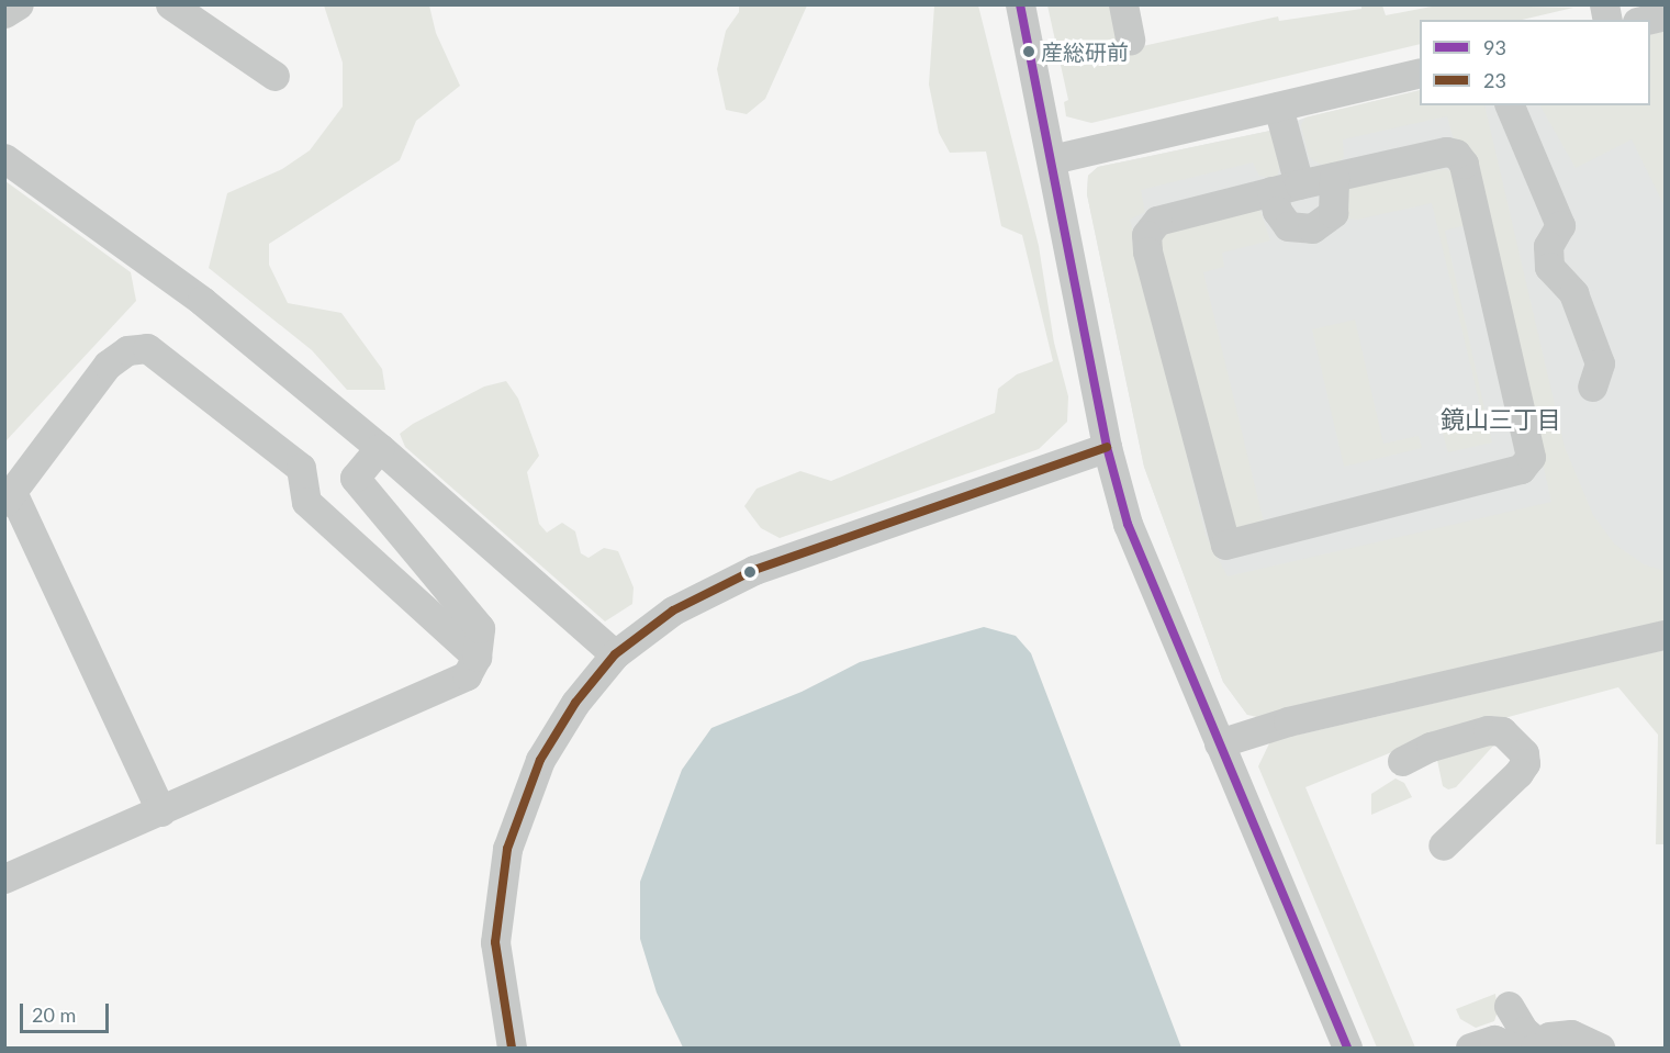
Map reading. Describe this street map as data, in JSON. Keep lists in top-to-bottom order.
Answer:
{
  "districts": ["鏡山三丁目"],
  "places": ["産総研前"],
  "lines": ["transit line 93", "transit line 23"],
  "legend": ["93", "23"],
  "scale_bar": "20 m"
}
